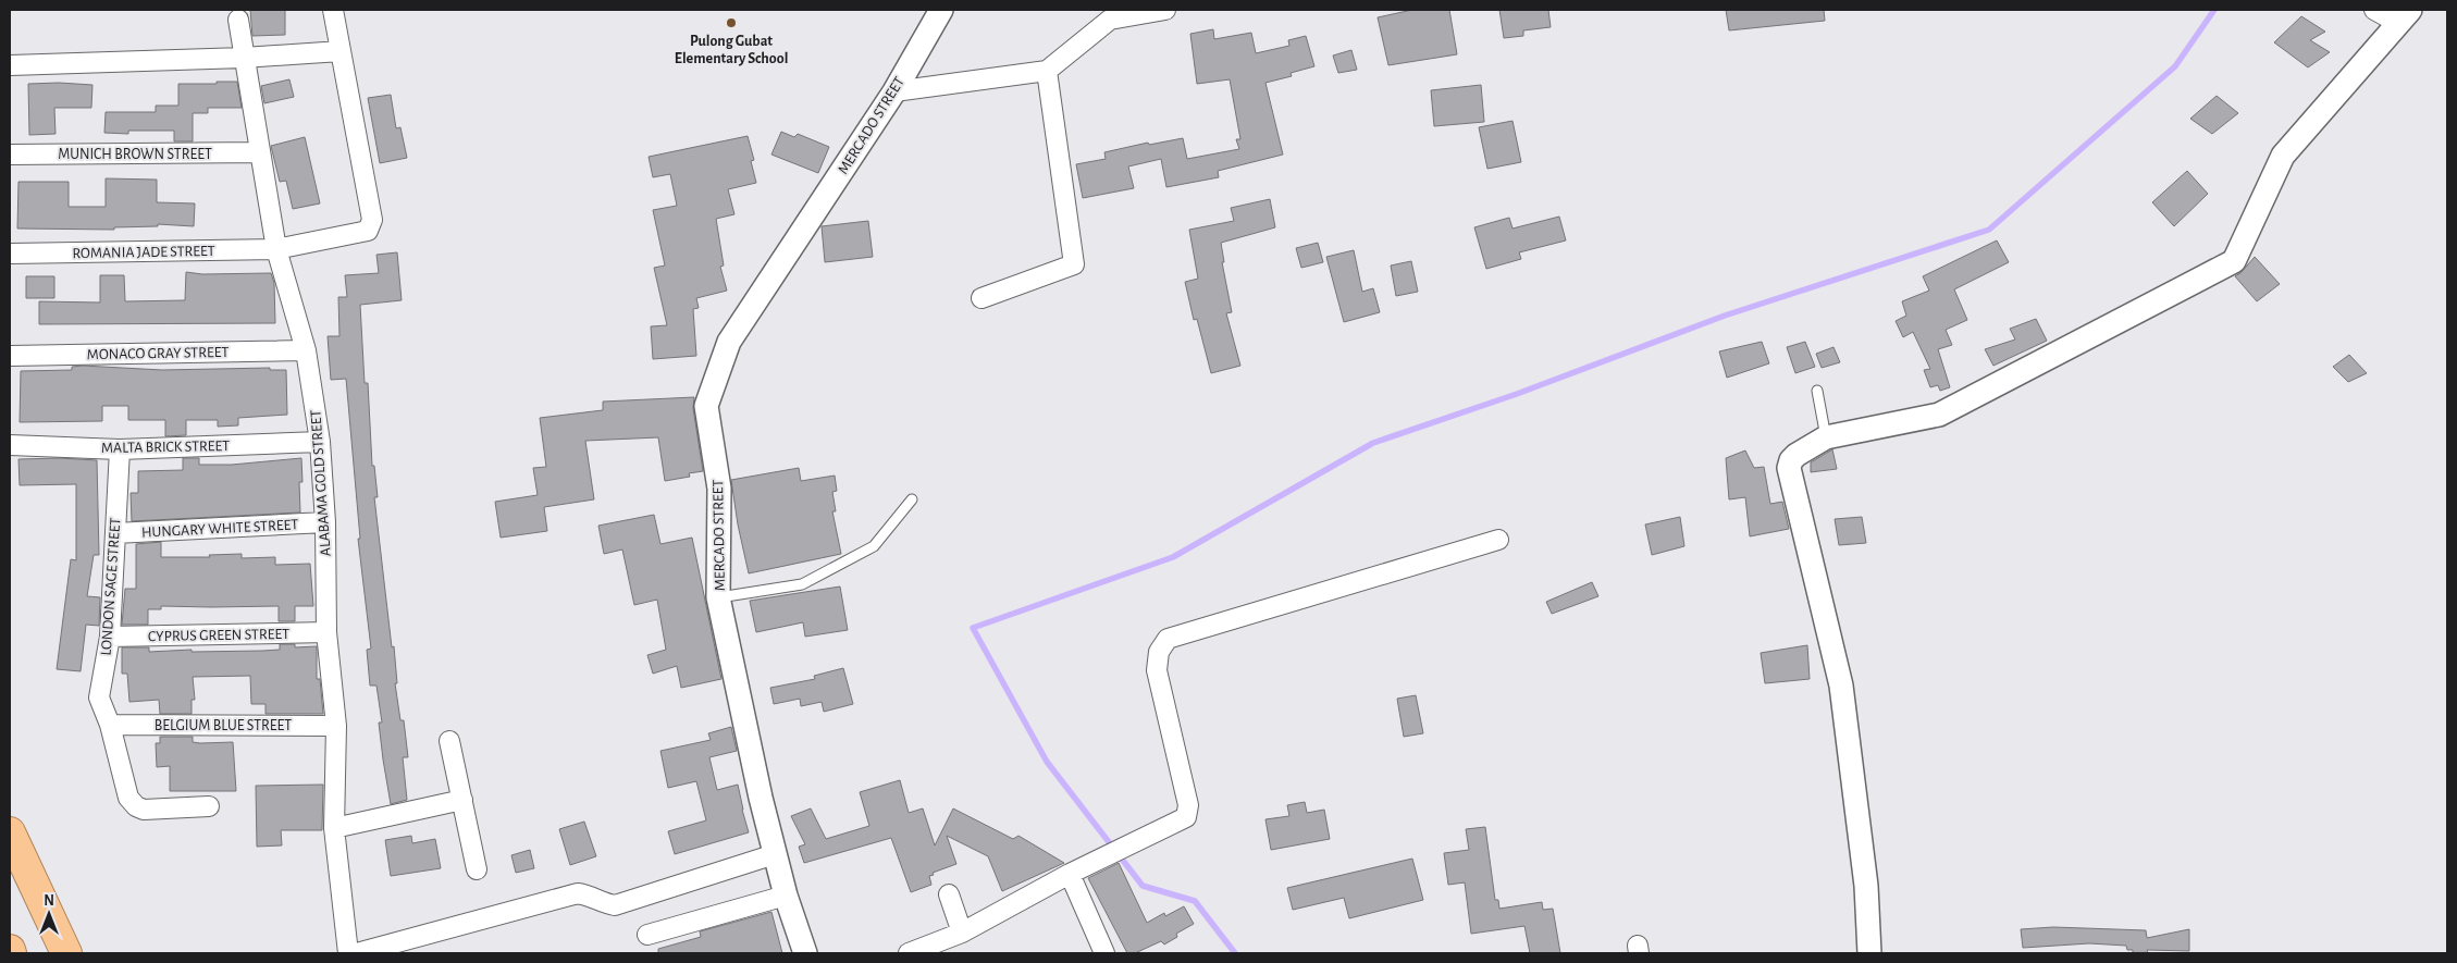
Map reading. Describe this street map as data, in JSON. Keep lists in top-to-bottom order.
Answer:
{
  "streets": {
    "street": [
      "MERCADO STREET",
      "MUNICH BROWN STREET",
      "ROMANIA JADE STREET",
      "MONACO GRAY STREET",
      "MALTA BRICK STREET",
      "ALABAMA GOLD STREET",
      "HUNGARY WHITE STREET",
      "LONDON SAGE STREET",
      "CYPRUS GREEN STREET",
      "BELGIUM BLUE STREET"
    ]
  },
  "crossings": [
    ["MUNICH BROWN STREET", "ALABAMA GOLD STREET"],
    ["ROMANIA JADE STREET", "ALABAMA GOLD STREET"],
    ["MONACO GRAY STREET", "ALABAMA GOLD STREET"],
    ["MALTA BRICK STREET", "ALABAMA GOLD STREET"],
    ["MALTA BRICK STREET", "LONDON SAGE STREET"],
    ["ALABAMA GOLD STREET", "HUNGARY WHITE STREET"],
    ["ALABAMA GOLD STREET", "CYPRUS GREEN STREET"],
    ["ALABAMA GOLD STREET", "BELGIUM BLUE STREET"],
    ["HUNGARY WHITE STREET", "LONDON SAGE STREET"],
    ["LONDON SAGE STREET", "CYPRUS GREEN STREET"],
    ["LONDON SAGE STREET", "BELGIUM BLUE STREET"]
  ],
  "places": ["Pulong Gubat Elementary School"],
  "north": "top"
}
